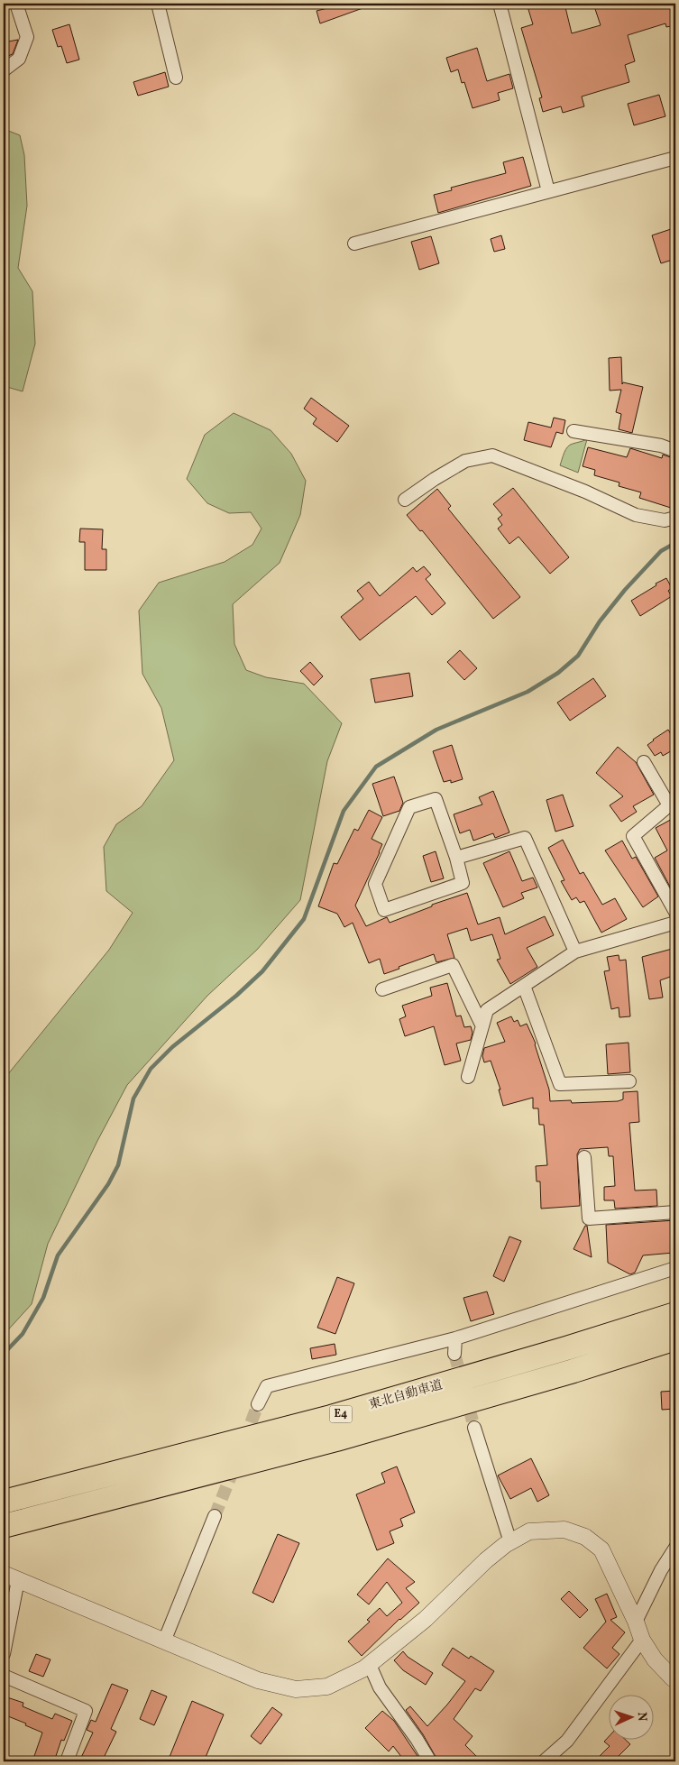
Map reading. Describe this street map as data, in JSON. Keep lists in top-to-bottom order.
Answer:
{
  "streets": {
    "highway": ["東北自動車道", "E4"]
  },
  "north": "right"
}
